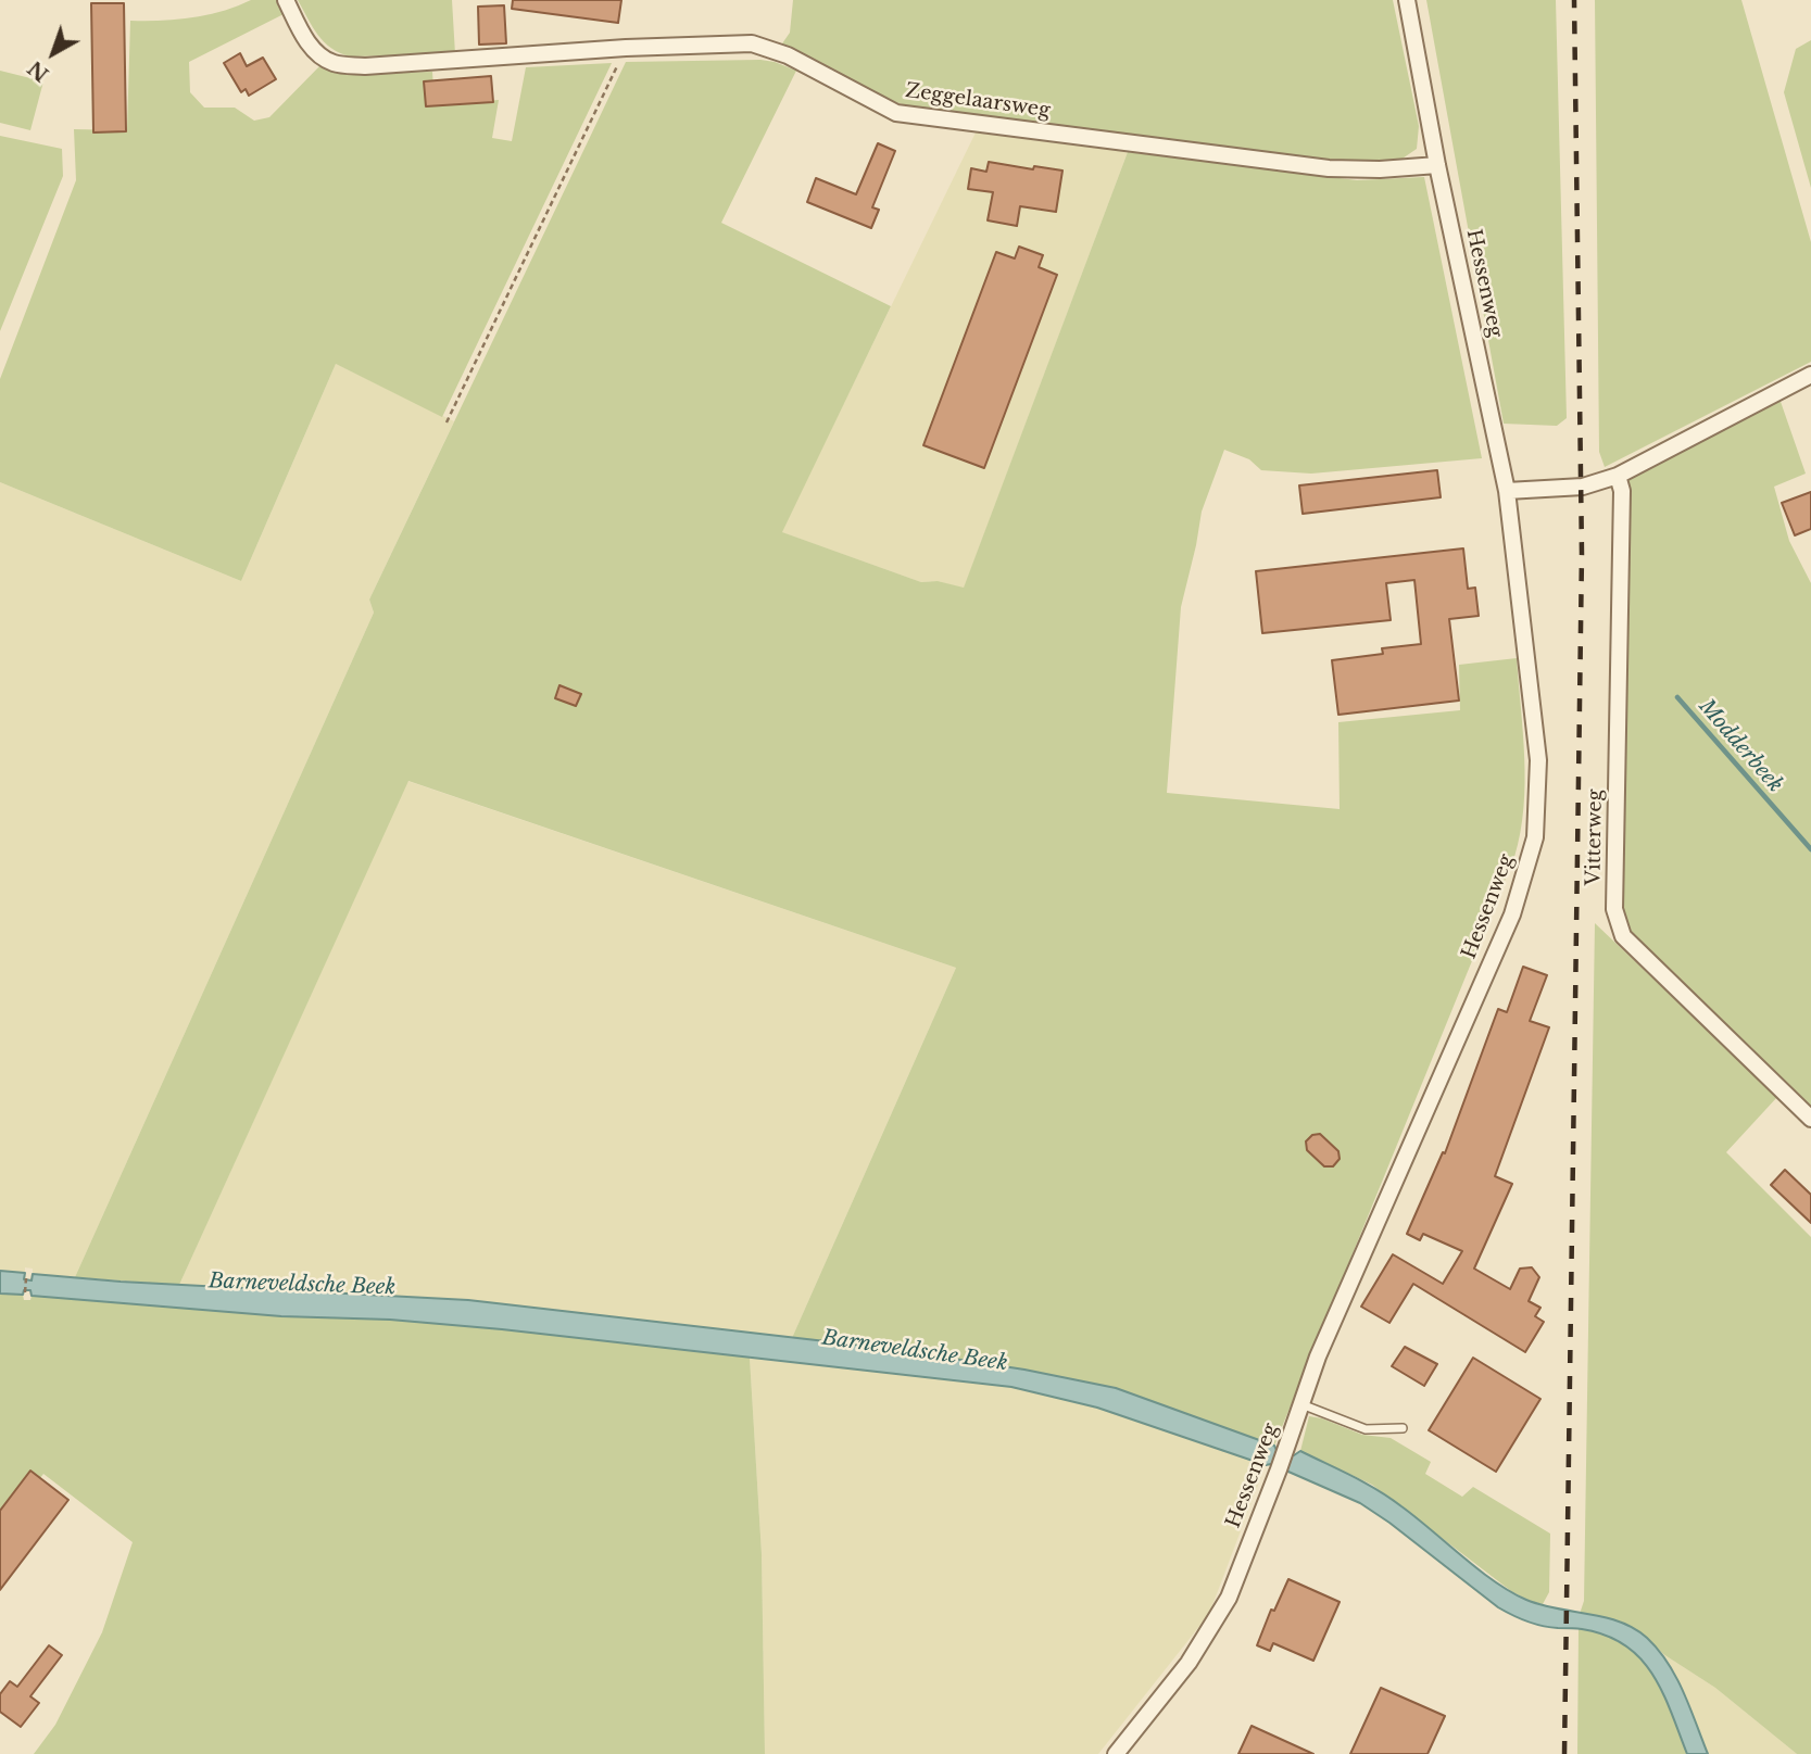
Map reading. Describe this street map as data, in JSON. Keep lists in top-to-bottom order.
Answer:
{
  "streets": {
    "street": ["Zeggelaarsweg", "Hessenweg", "Vitterweg"]
  },
  "crossings": [
    ["Zeggelaarsweg", "Hessenweg"]
  ],
  "water": ["Modderbeek", "Barneveldsche Beek"],
  "north": "bottom left"
}
